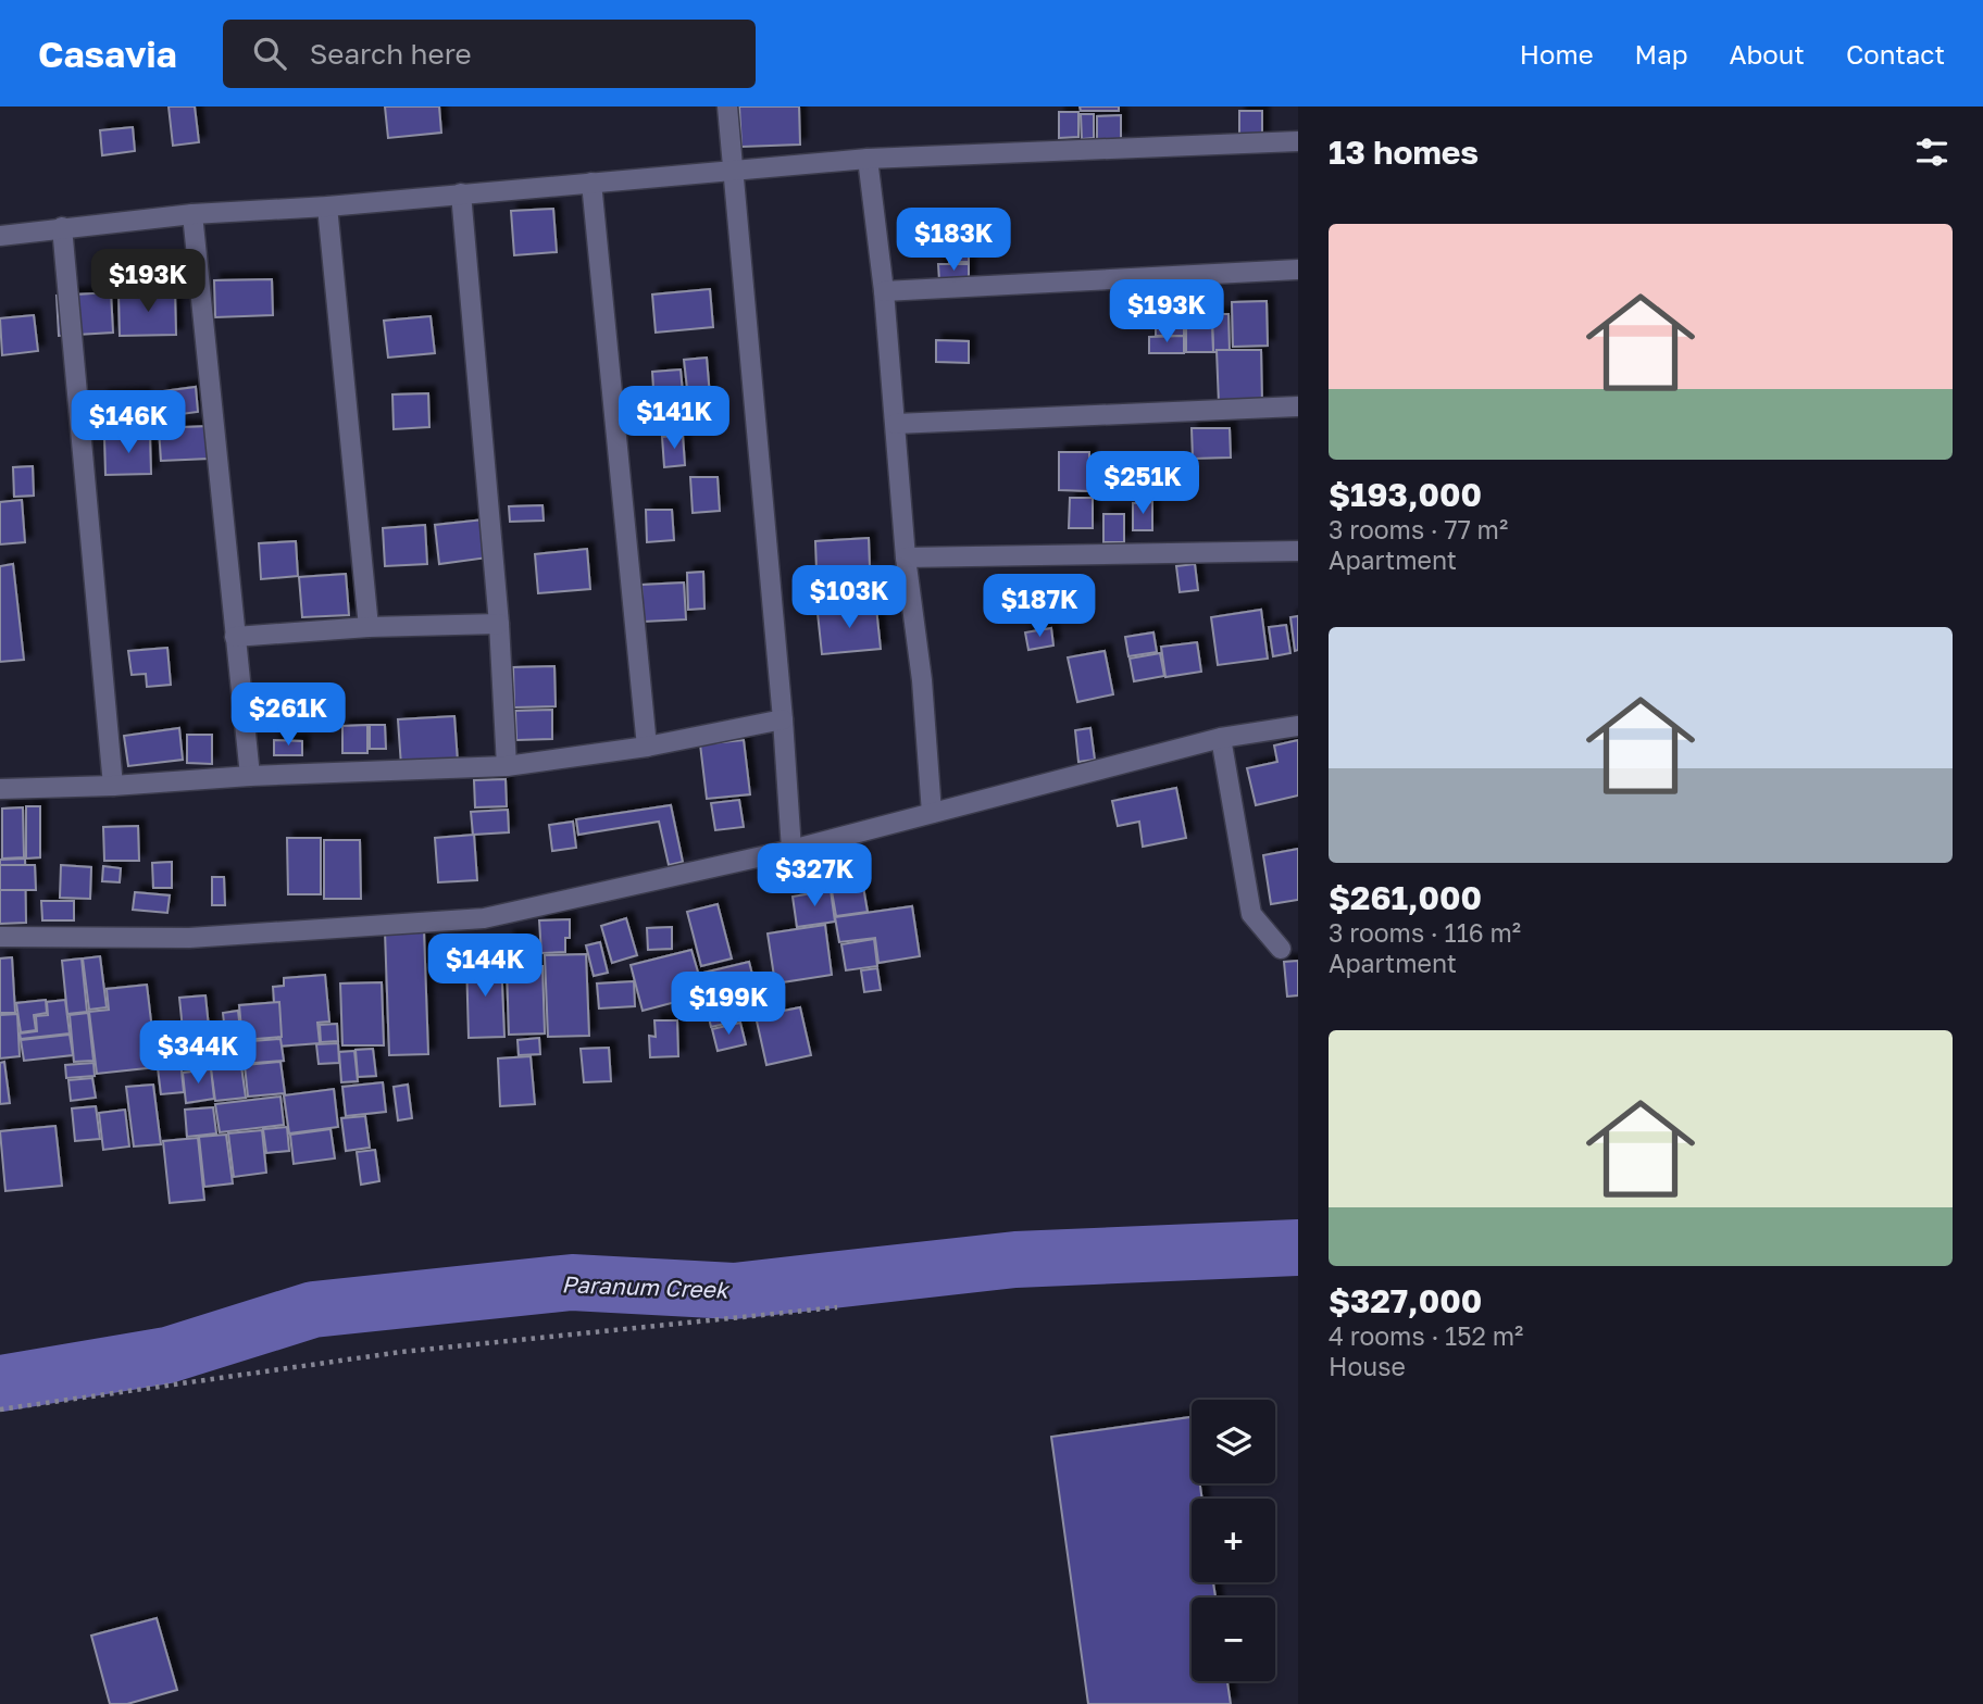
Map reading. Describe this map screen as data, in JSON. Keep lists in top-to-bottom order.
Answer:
{
  "water": ["Paranum Creek"],
  "page": {
    "header": "Casavia",
    "search": "Search here",
    "nav": [
      "Home",
      "Map",
      "About",
      "Contact"
    ],
    "heading": "13 homes",
    "list": [
      {
        "name": "$193,000",
        "note": "3 rooms · 77 m² · Apartment"
      },
      {
        "name": "$261,000",
        "note": "3 rooms · 116 m² · Apartment"
      },
      {
        "name": "$327,000",
        "note": "4 rooms · 152 m² · House"
      }
    ],
    "price": [
      "$183K",
      "$193K",
      "$193K",
      "$141K",
      "$146K",
      "$251K",
      "$103K",
      "$187K",
      "$261K",
      "$327K",
      "$144K",
      "$199K",
      "$344K"
    ],
    "map_buttons": ["+", "−"]
  }
}
